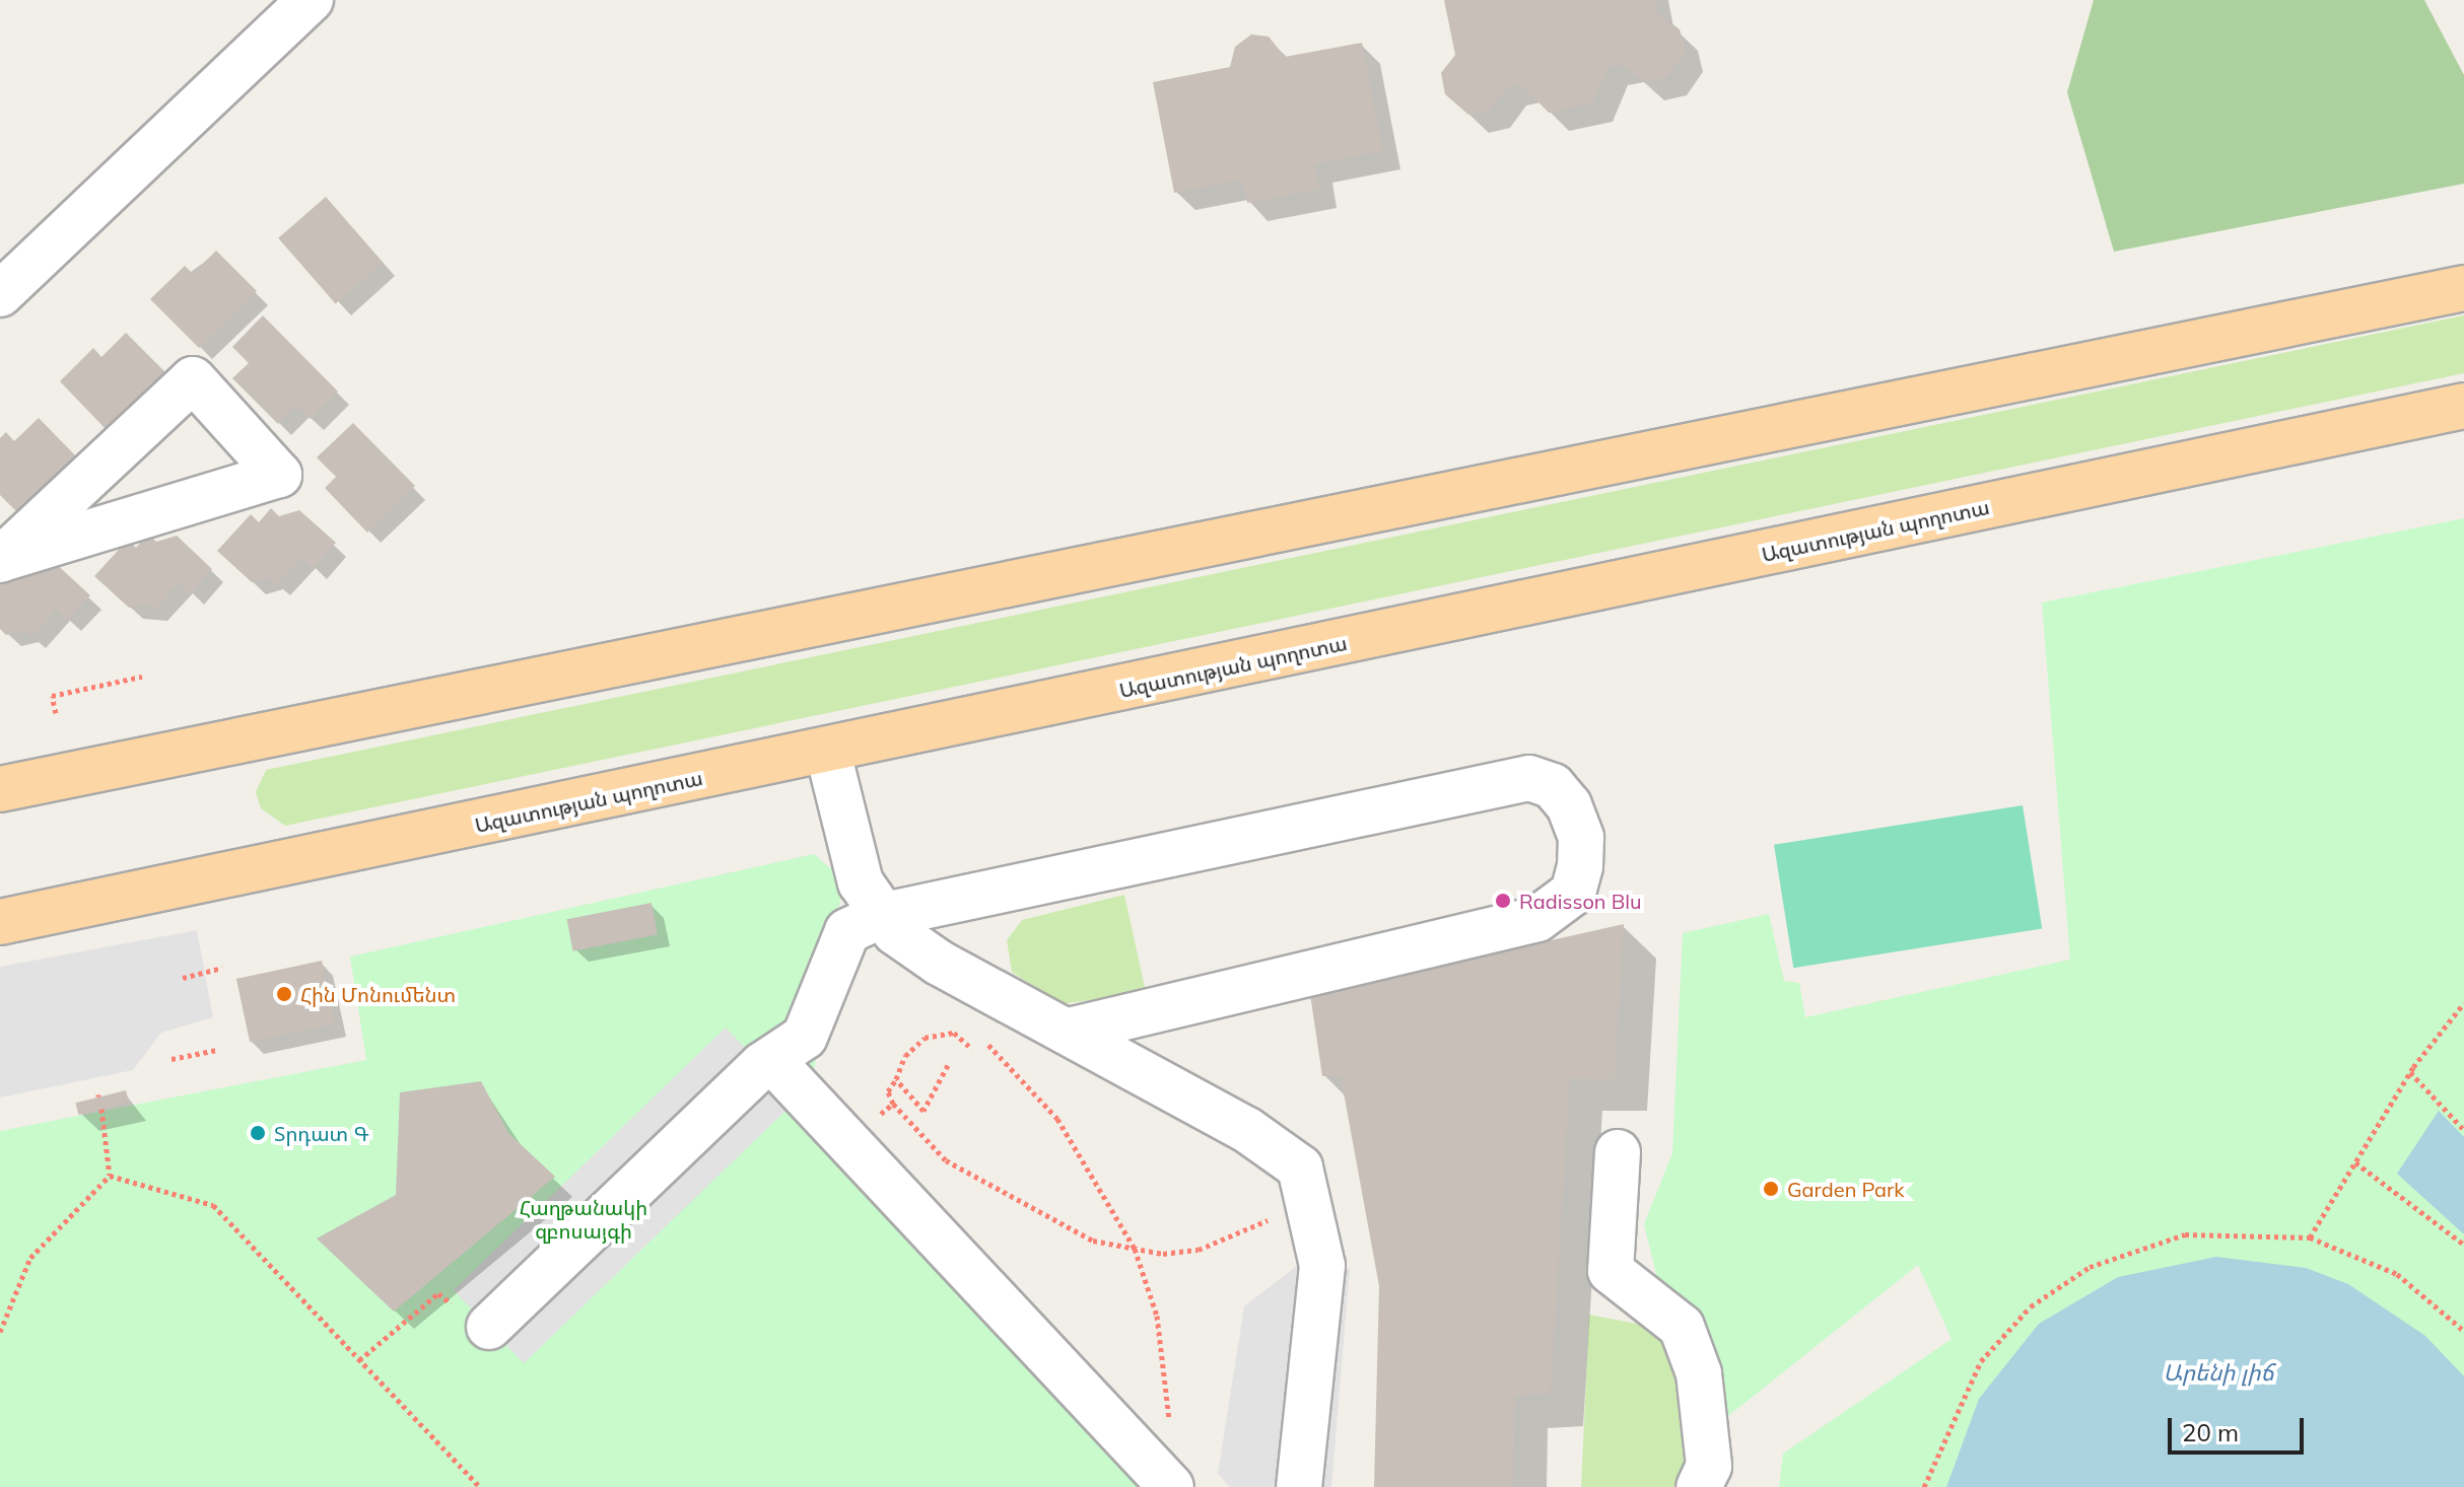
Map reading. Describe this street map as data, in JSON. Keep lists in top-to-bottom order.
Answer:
{
  "streets": {
    "main road": ["Ազատության պողոտա"]
  },
  "water": ["Արենի լիճ"],
  "parks": ["Հաղթանակի զբոսայգի"],
  "places": [
    "Radisson Blu",
    "Հին Մոնումենտ",
    "Տրդատ Գ",
    "Garden Park"
  ],
  "scale_bar": "20 m"
}
